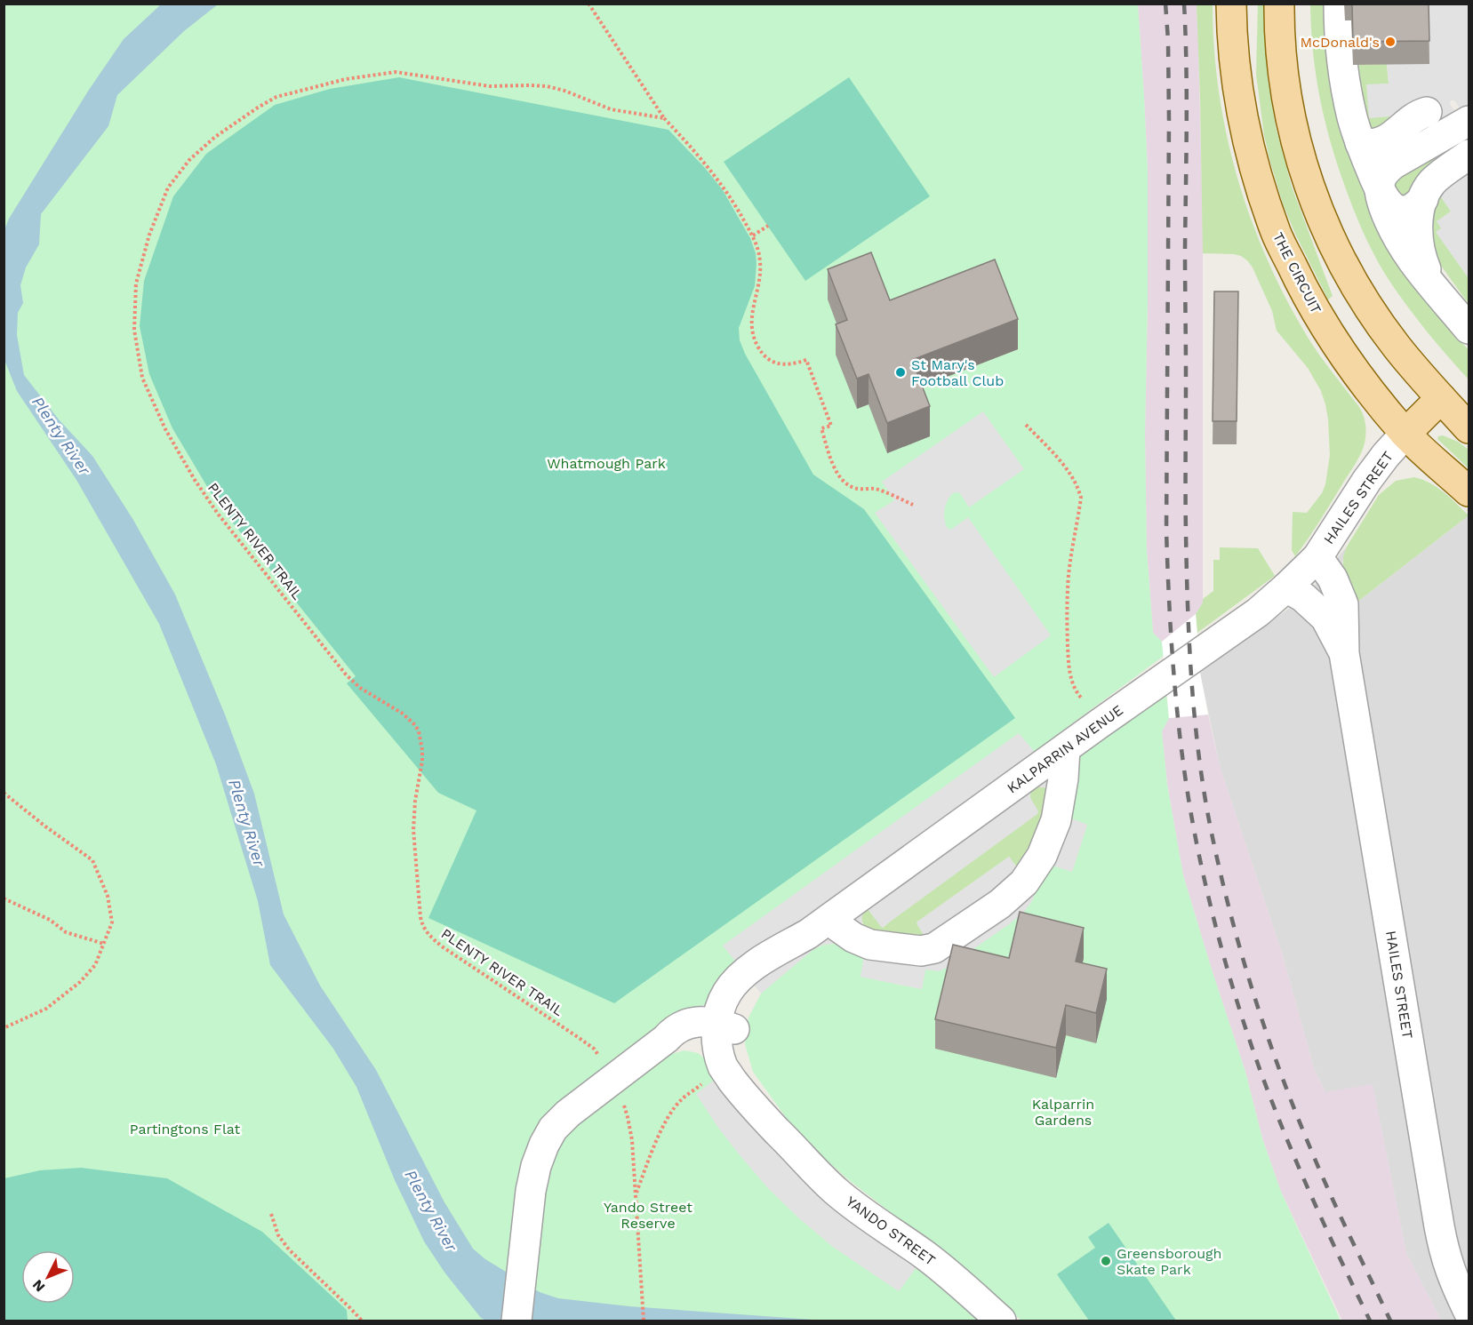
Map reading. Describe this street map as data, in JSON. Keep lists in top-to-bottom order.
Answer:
{
  "streets": {
    "main road": ["THE CIRCUIT"],
    "street": ["HAILES STREET", "KALPARRIN AVENUE", "YANDO STREET"],
    "path": ["PLENTY RIVER TRAIL"]
  },
  "crossings": [
    ["THE CIRCUIT", "HAILES STREET"],
    ["HAILES STREET", "KALPARRIN AVENUE"],
    ["KALPARRIN AVENUE", "YANDO STREET"]
  ],
  "water": ["Plenty River"],
  "parks": [
    "Whatmough Park",
    "Kalparrin Gardens",
    "Partingtons Flat",
    "Yando Street Reserve"
  ],
  "places": ["McDonald's", "St Mary's Football Club", "Greensborough Skate Park"],
  "north": "bottom left"
}
